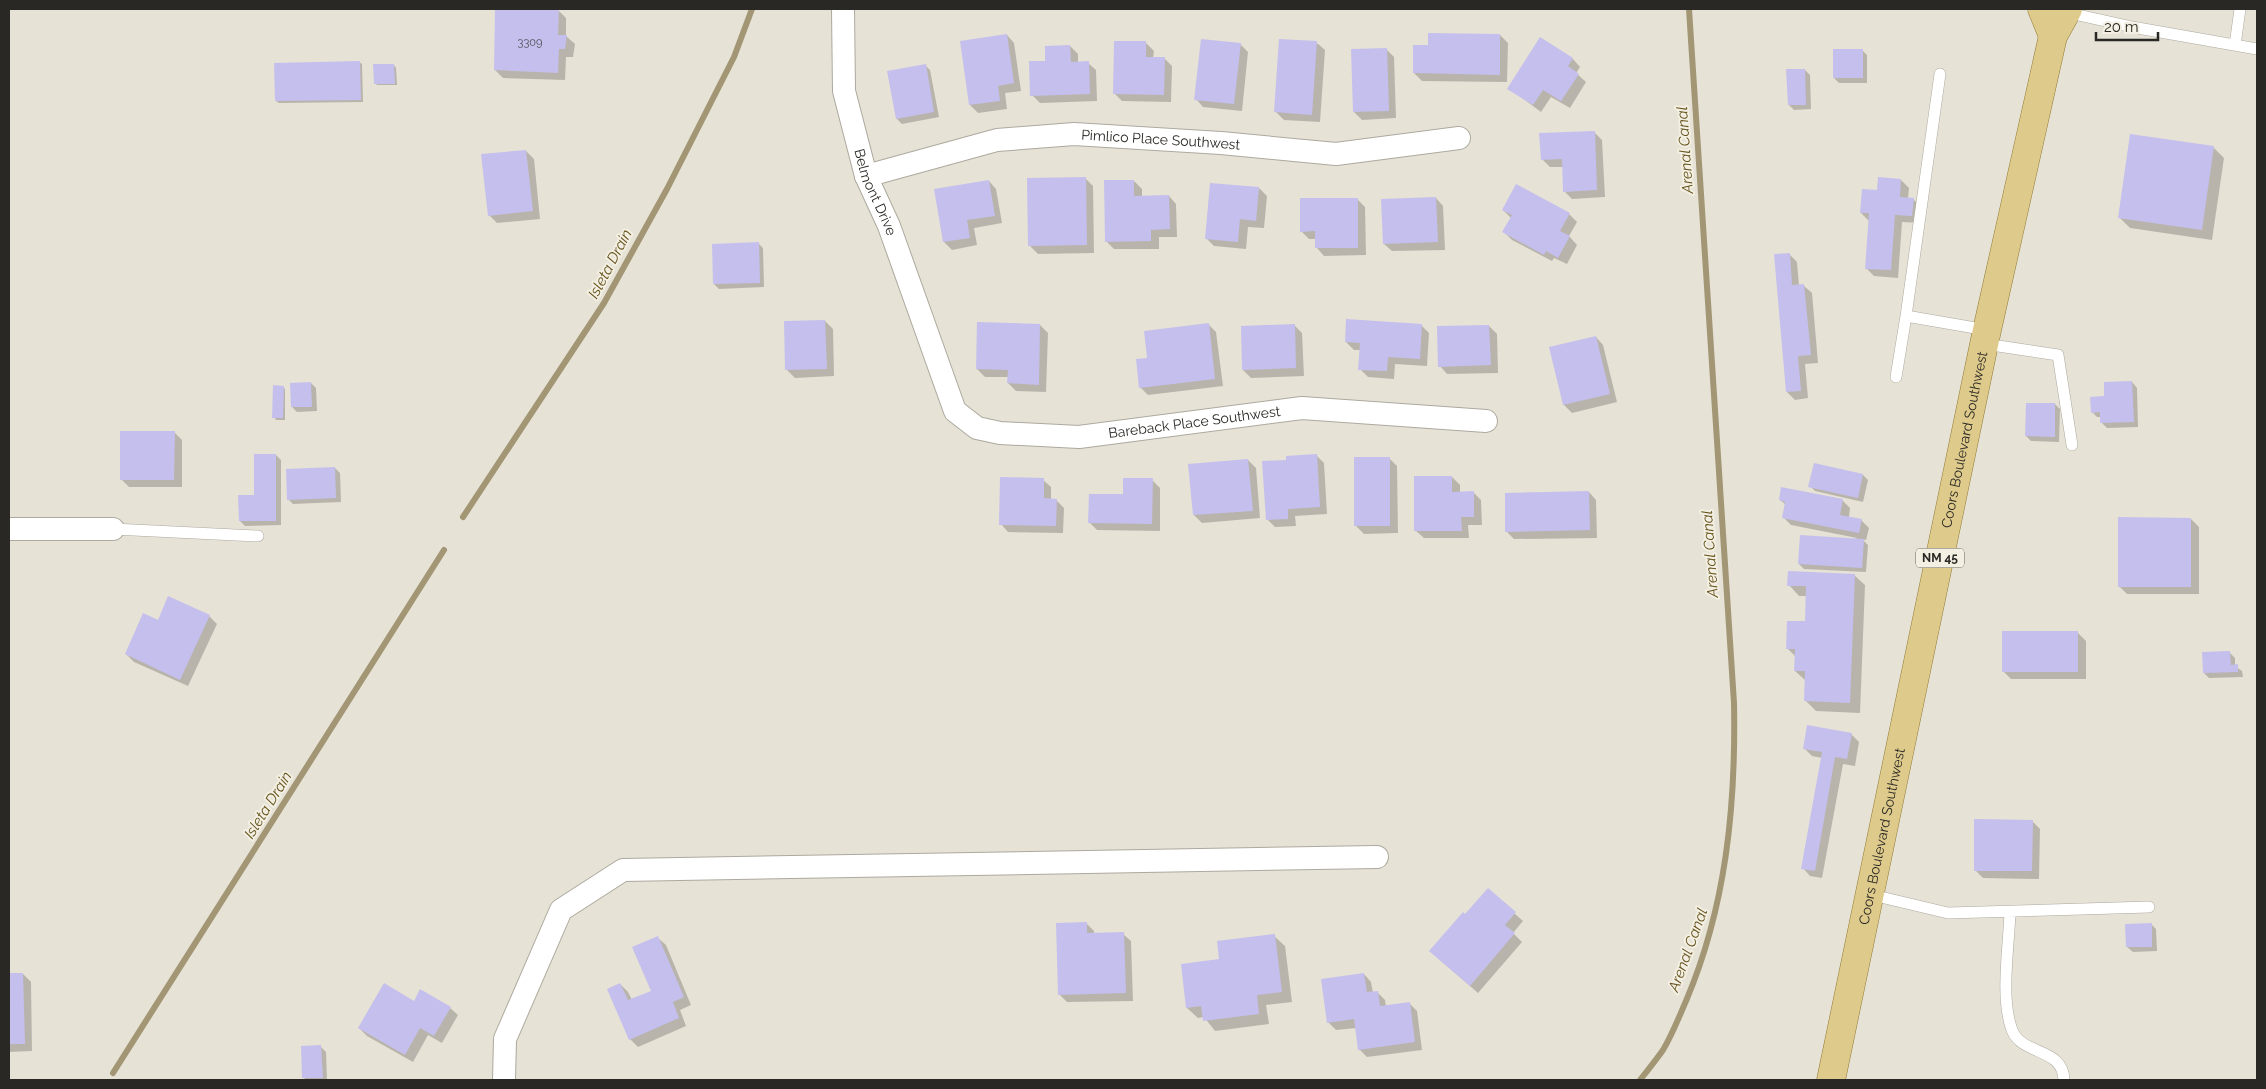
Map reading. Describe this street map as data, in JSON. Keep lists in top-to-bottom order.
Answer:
{
  "streets": {
    "main road": ["Coors Boulevard Southwest", "NM 45"],
    "street": ["Pimlico Place Southwest", "Belmont Drive", "Bareback Place Southwest"]
  },
  "crossings": [
    ["Pimlico Place Southwest", "Belmont Drive"],
    ["Belmont Drive", "Bareback Place Southwest"]
  ],
  "water": ["Arenal Canal", "Isleta Drain"],
  "house_numbers": ["3309"],
  "scale_bar": "20 m"
}
